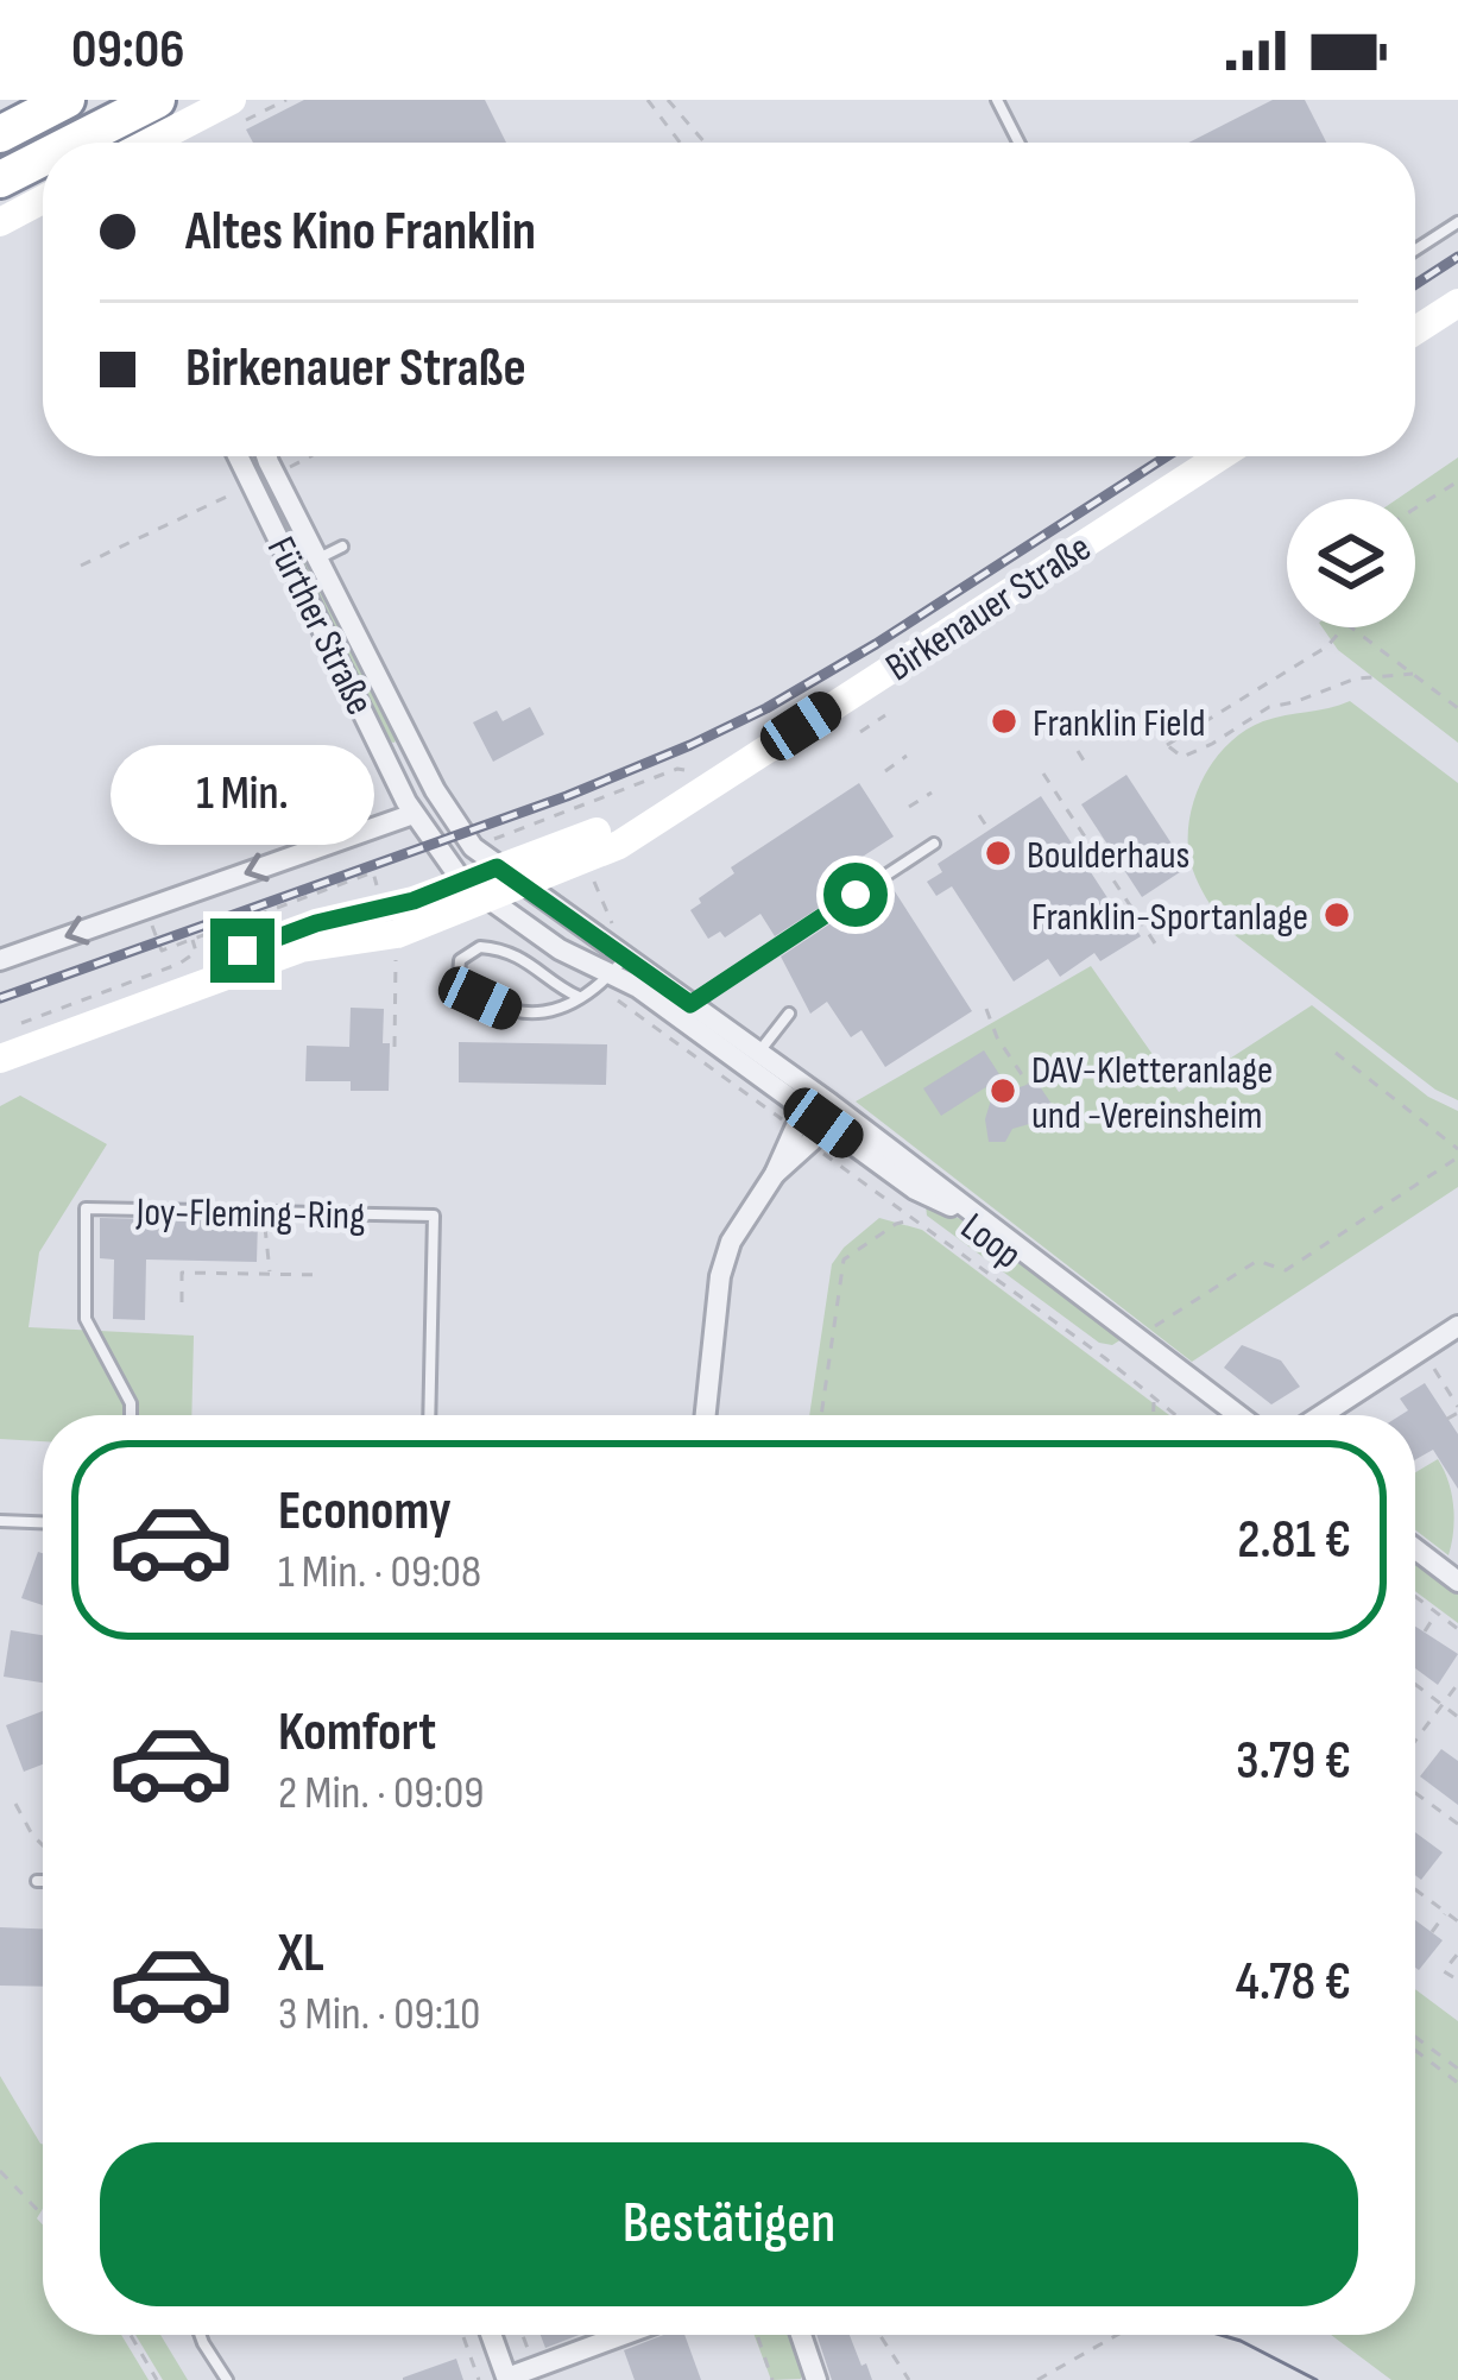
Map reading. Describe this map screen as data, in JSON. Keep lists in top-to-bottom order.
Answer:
{
  "streets": {
    "street": ["Birkenauer Straße", "Fürther Straße"],
    "lane": ["Joy-Fleming-Ring"],
    "path": ["Loop"]
  },
  "crossings": [
    ["Birkenauer Straße", "Fürther Straße"]
  ],
  "places": [
    "Franklin Field",
    "Boulderhaus",
    "Franklin-Sportanlage",
    "DAV-Kletteranlage und -Vereinsheim"
  ],
  "page": {
    "status": "09:06",
    "banner": ["Altes Kino Franklin", "Birkenauer Straße"],
    "bubble": "1 Min.",
    "list": [
      {
        "name": "Economy",
        "note": "1 Min. · 09:08",
        "value": "2.81 €"
      },
      {
        "name": "Komfort",
        "note": "2 Min. · 09:09",
        "value": "3.79 €"
      },
      {
        "name": "XL",
        "note": "3 Min. · 09:10",
        "value": "4.78 €"
      }
    ],
    "buttons": "Bestätigen"
  }
}
